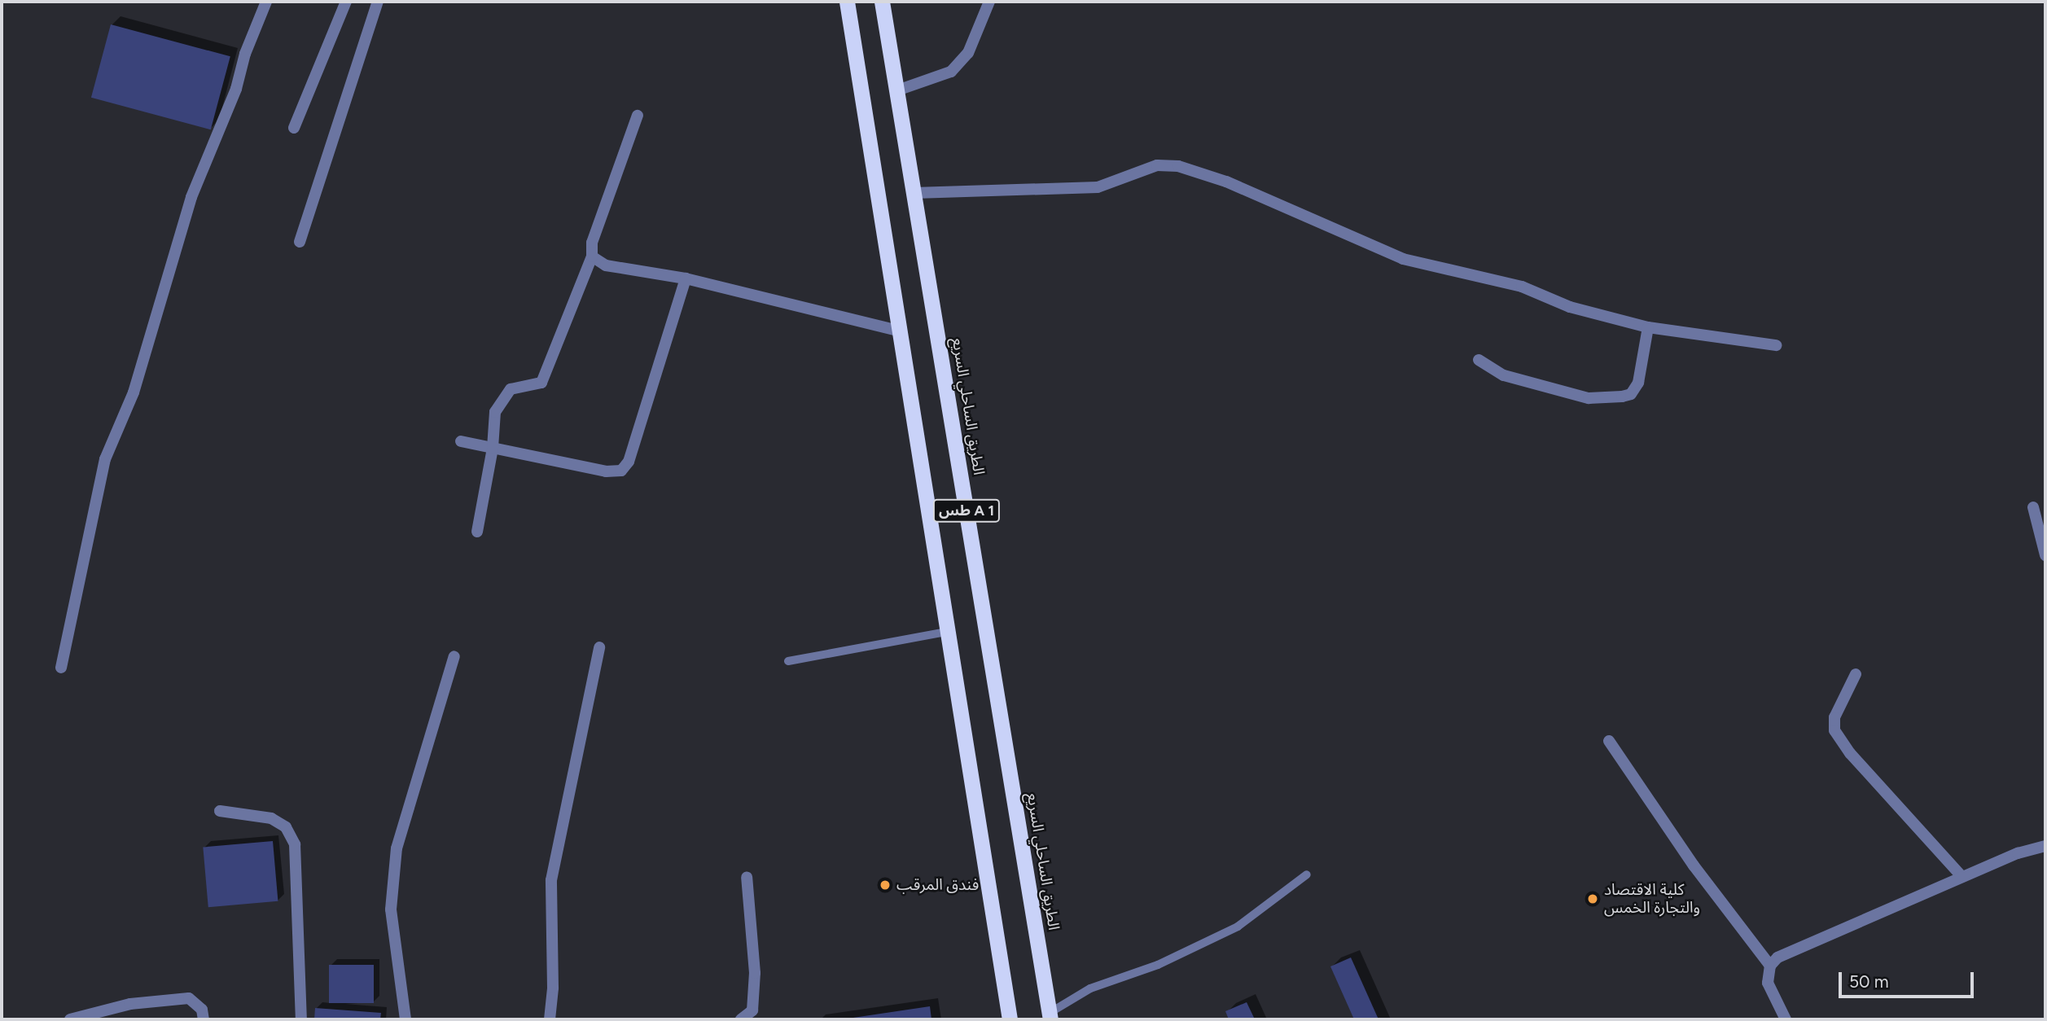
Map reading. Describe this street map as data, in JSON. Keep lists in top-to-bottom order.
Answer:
{
  "streets": {
    "highway": ["الطريق الساحلي السريع", "طس A 1"]
  },
  "places": ["فندق المرقب", "كلية الاقتصاد والتجارة الخمس"],
  "scale_bar": "50 m"
}
